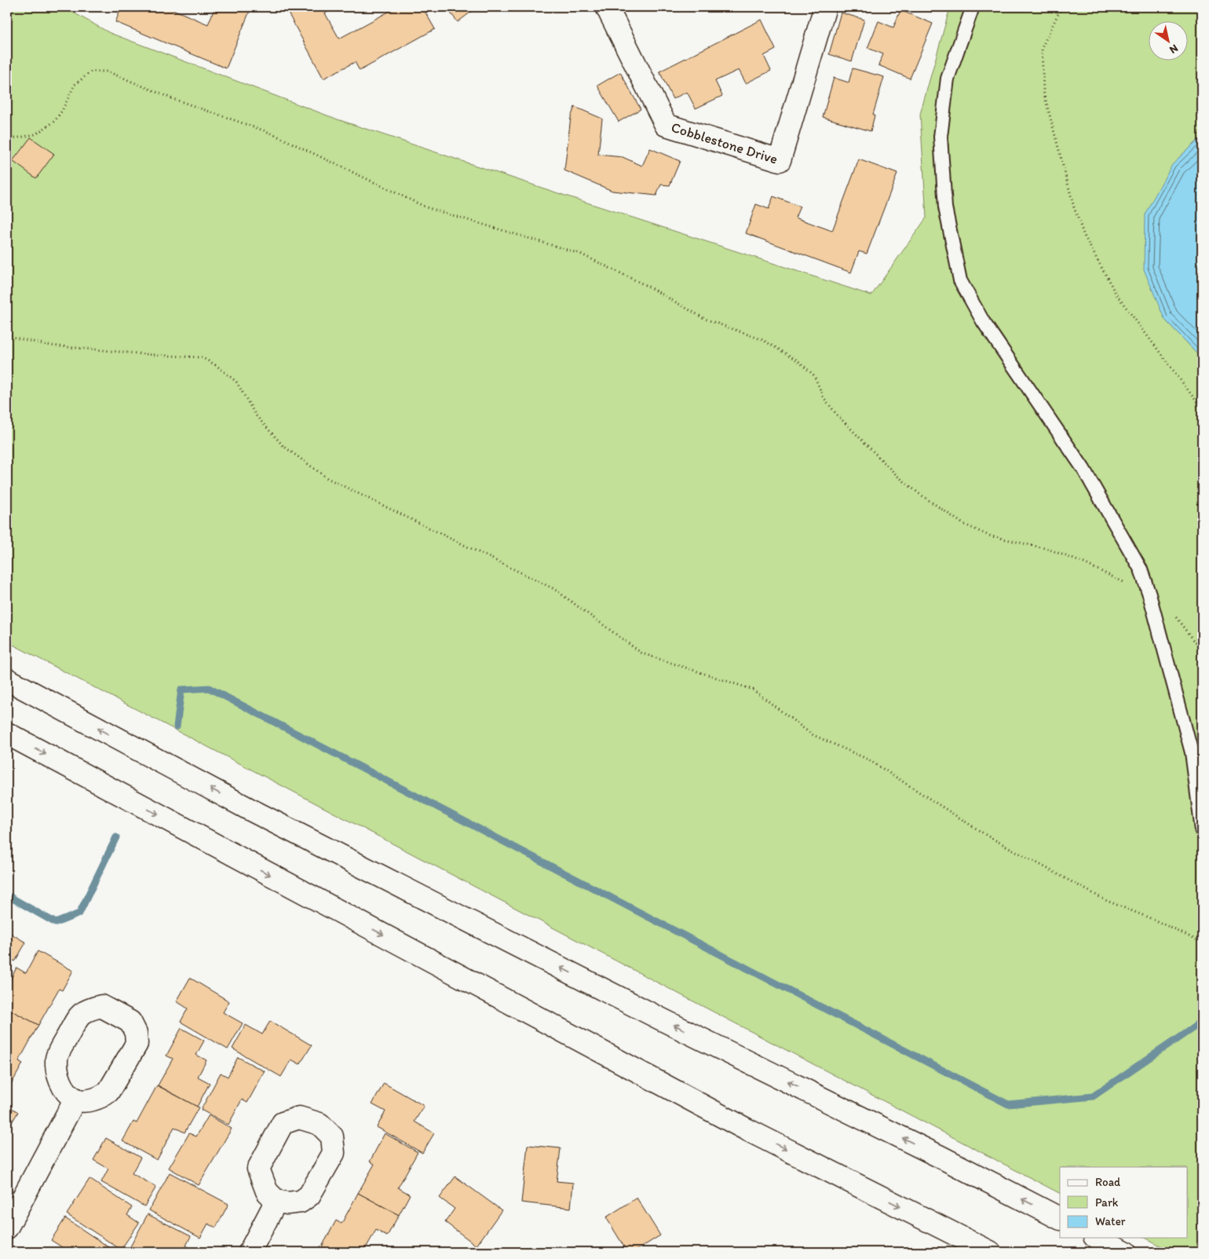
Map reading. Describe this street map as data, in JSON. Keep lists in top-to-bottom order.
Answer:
{
  "streets": {
    "main road": ["Cobblestone Drive"]
  },
  "legend": ["Road", "Park", "Water"],
  "north": "bottom right"
}
